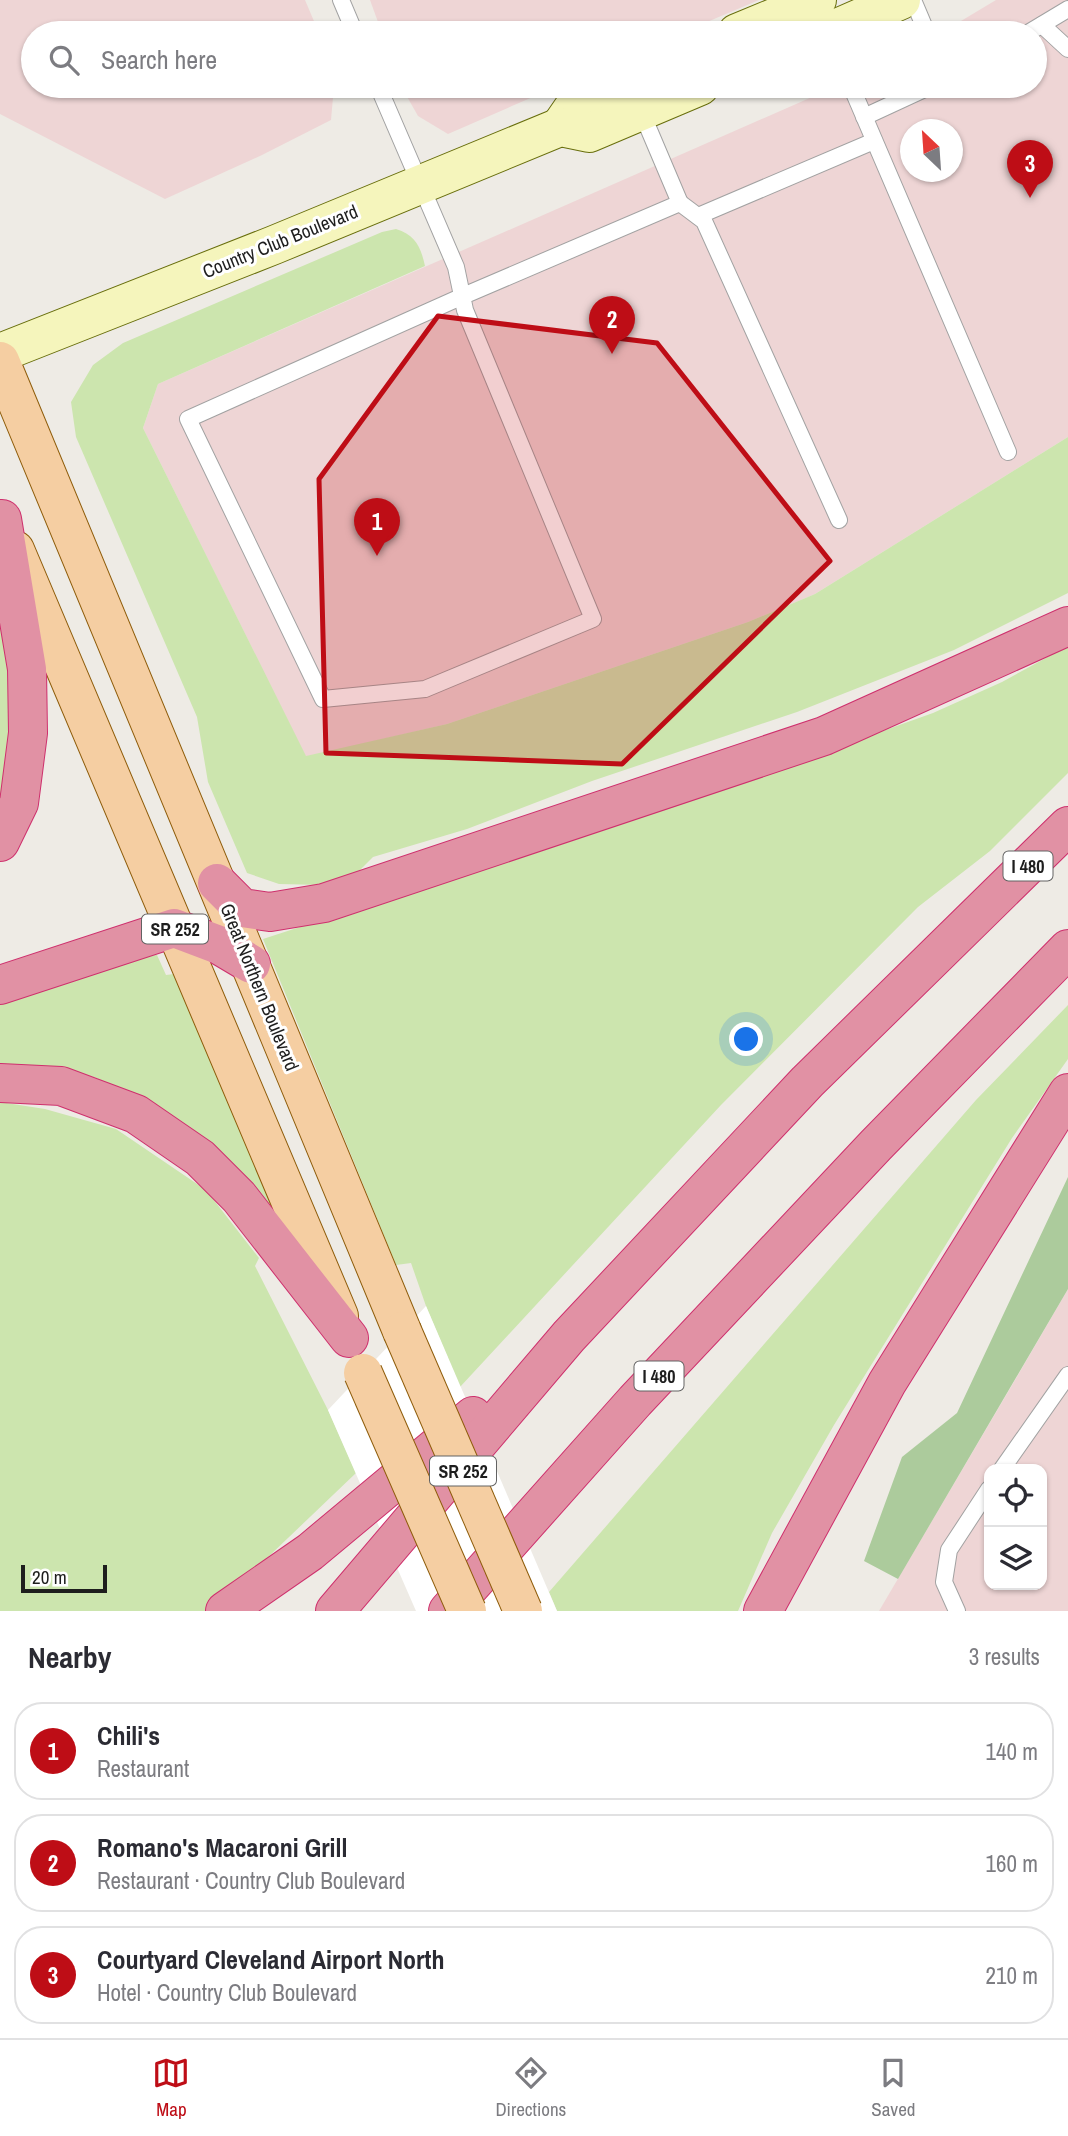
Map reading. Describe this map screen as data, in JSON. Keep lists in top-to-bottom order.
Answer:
{
  "streets": {
    "highway": ["I 480"],
    "main road": ["SR 252", "Great Northern Boulevard"],
    "street": ["Country Club Boulevard"]
  },
  "scale_bar": "20 m",
  "north": "top left",
  "page": {
    "search": "Search here",
    "pins": ["3", "2", "1"],
    "scale": "20 m",
    "heading": ["Nearby", "3 results"],
    "list": [
      {
        "mark": "1",
        "name": "Chili's",
        "note": "Restaurant",
        "value": "140 m"
      },
      {
        "mark": "2",
        "name": "Romano's Macaroni Grill",
        "note": "Restaurant · Country Club Boulevard",
        "value": "160 m"
      },
      {
        "mark": "3",
        "name": "Courtyard Cleveland Airport North",
        "note": "Hotel · Country Club Boulevard",
        "value": "210 m"
      }
    ],
    "nav": ["Map", "Directions", "Saved"]
  }
}
